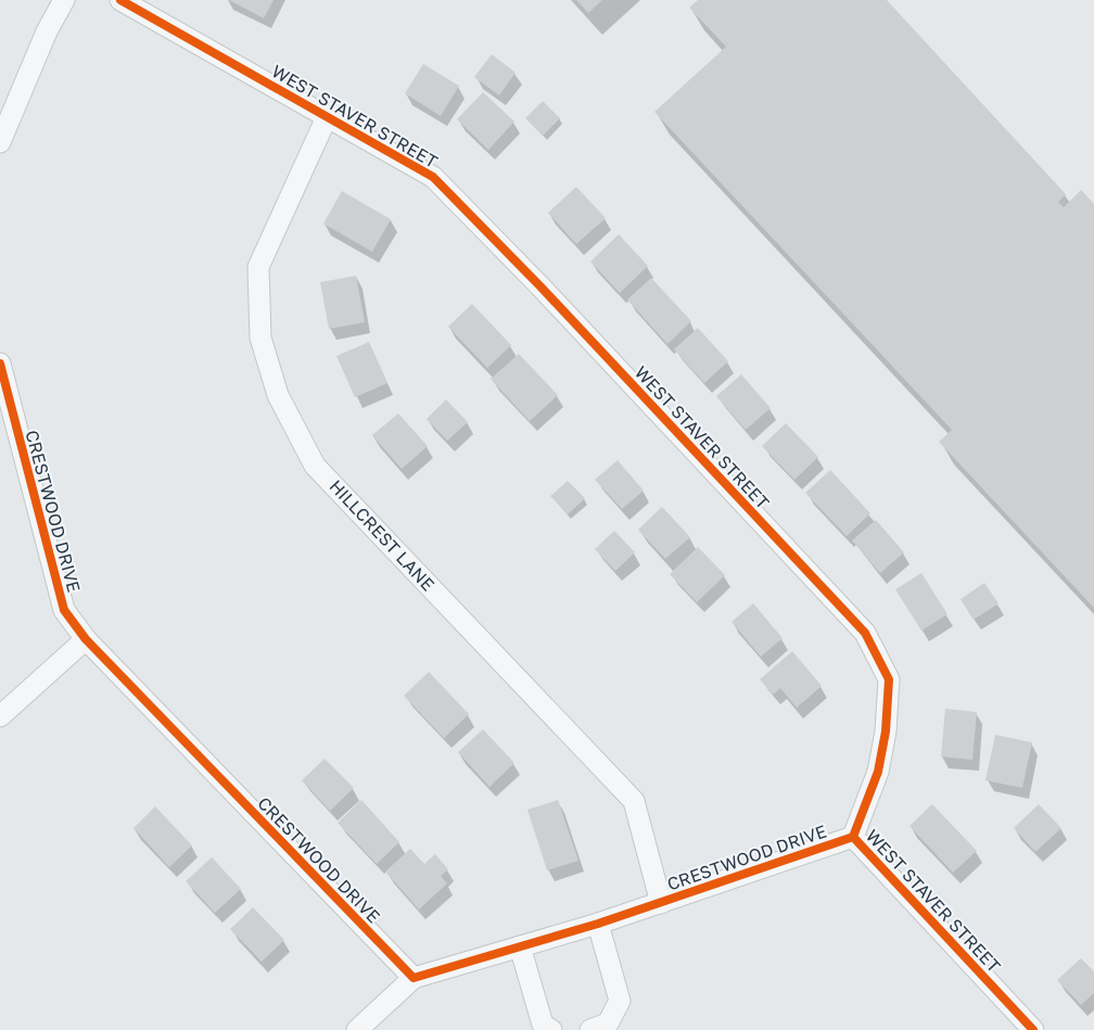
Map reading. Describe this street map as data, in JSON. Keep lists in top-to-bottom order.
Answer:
{
  "streets": {
    "street": ["WEST STAVER STREET", "CRESTWOOD DRIVE", "HILLCREST LANE"]
  },
  "crossings": [
    ["WEST STAVER STREET", "CRESTWOOD DRIVE"],
    ["WEST STAVER STREET", "HILLCREST LANE"],
    ["CRESTWOOD DRIVE", "HILLCREST LANE"]
  ]
}
